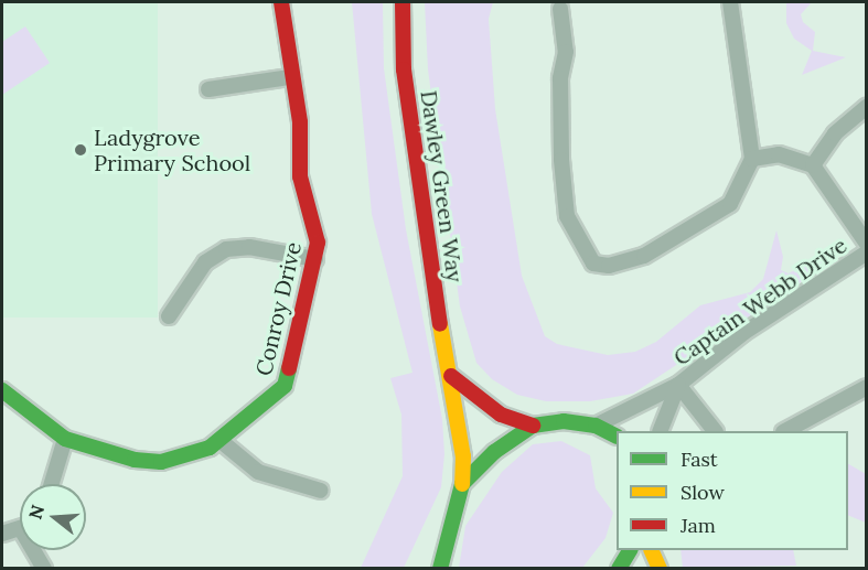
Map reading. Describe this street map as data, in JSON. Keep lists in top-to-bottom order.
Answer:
{
  "streets": {
    "main road": ["Dawley Green Way", "Conroy Drive"],
    "street": ["Captain Webb Drive"]
  },
  "places": ["Ladygrove Primary School"],
  "legend": ["Fast", "Slow", "Jam"],
  "north": "left"
}
